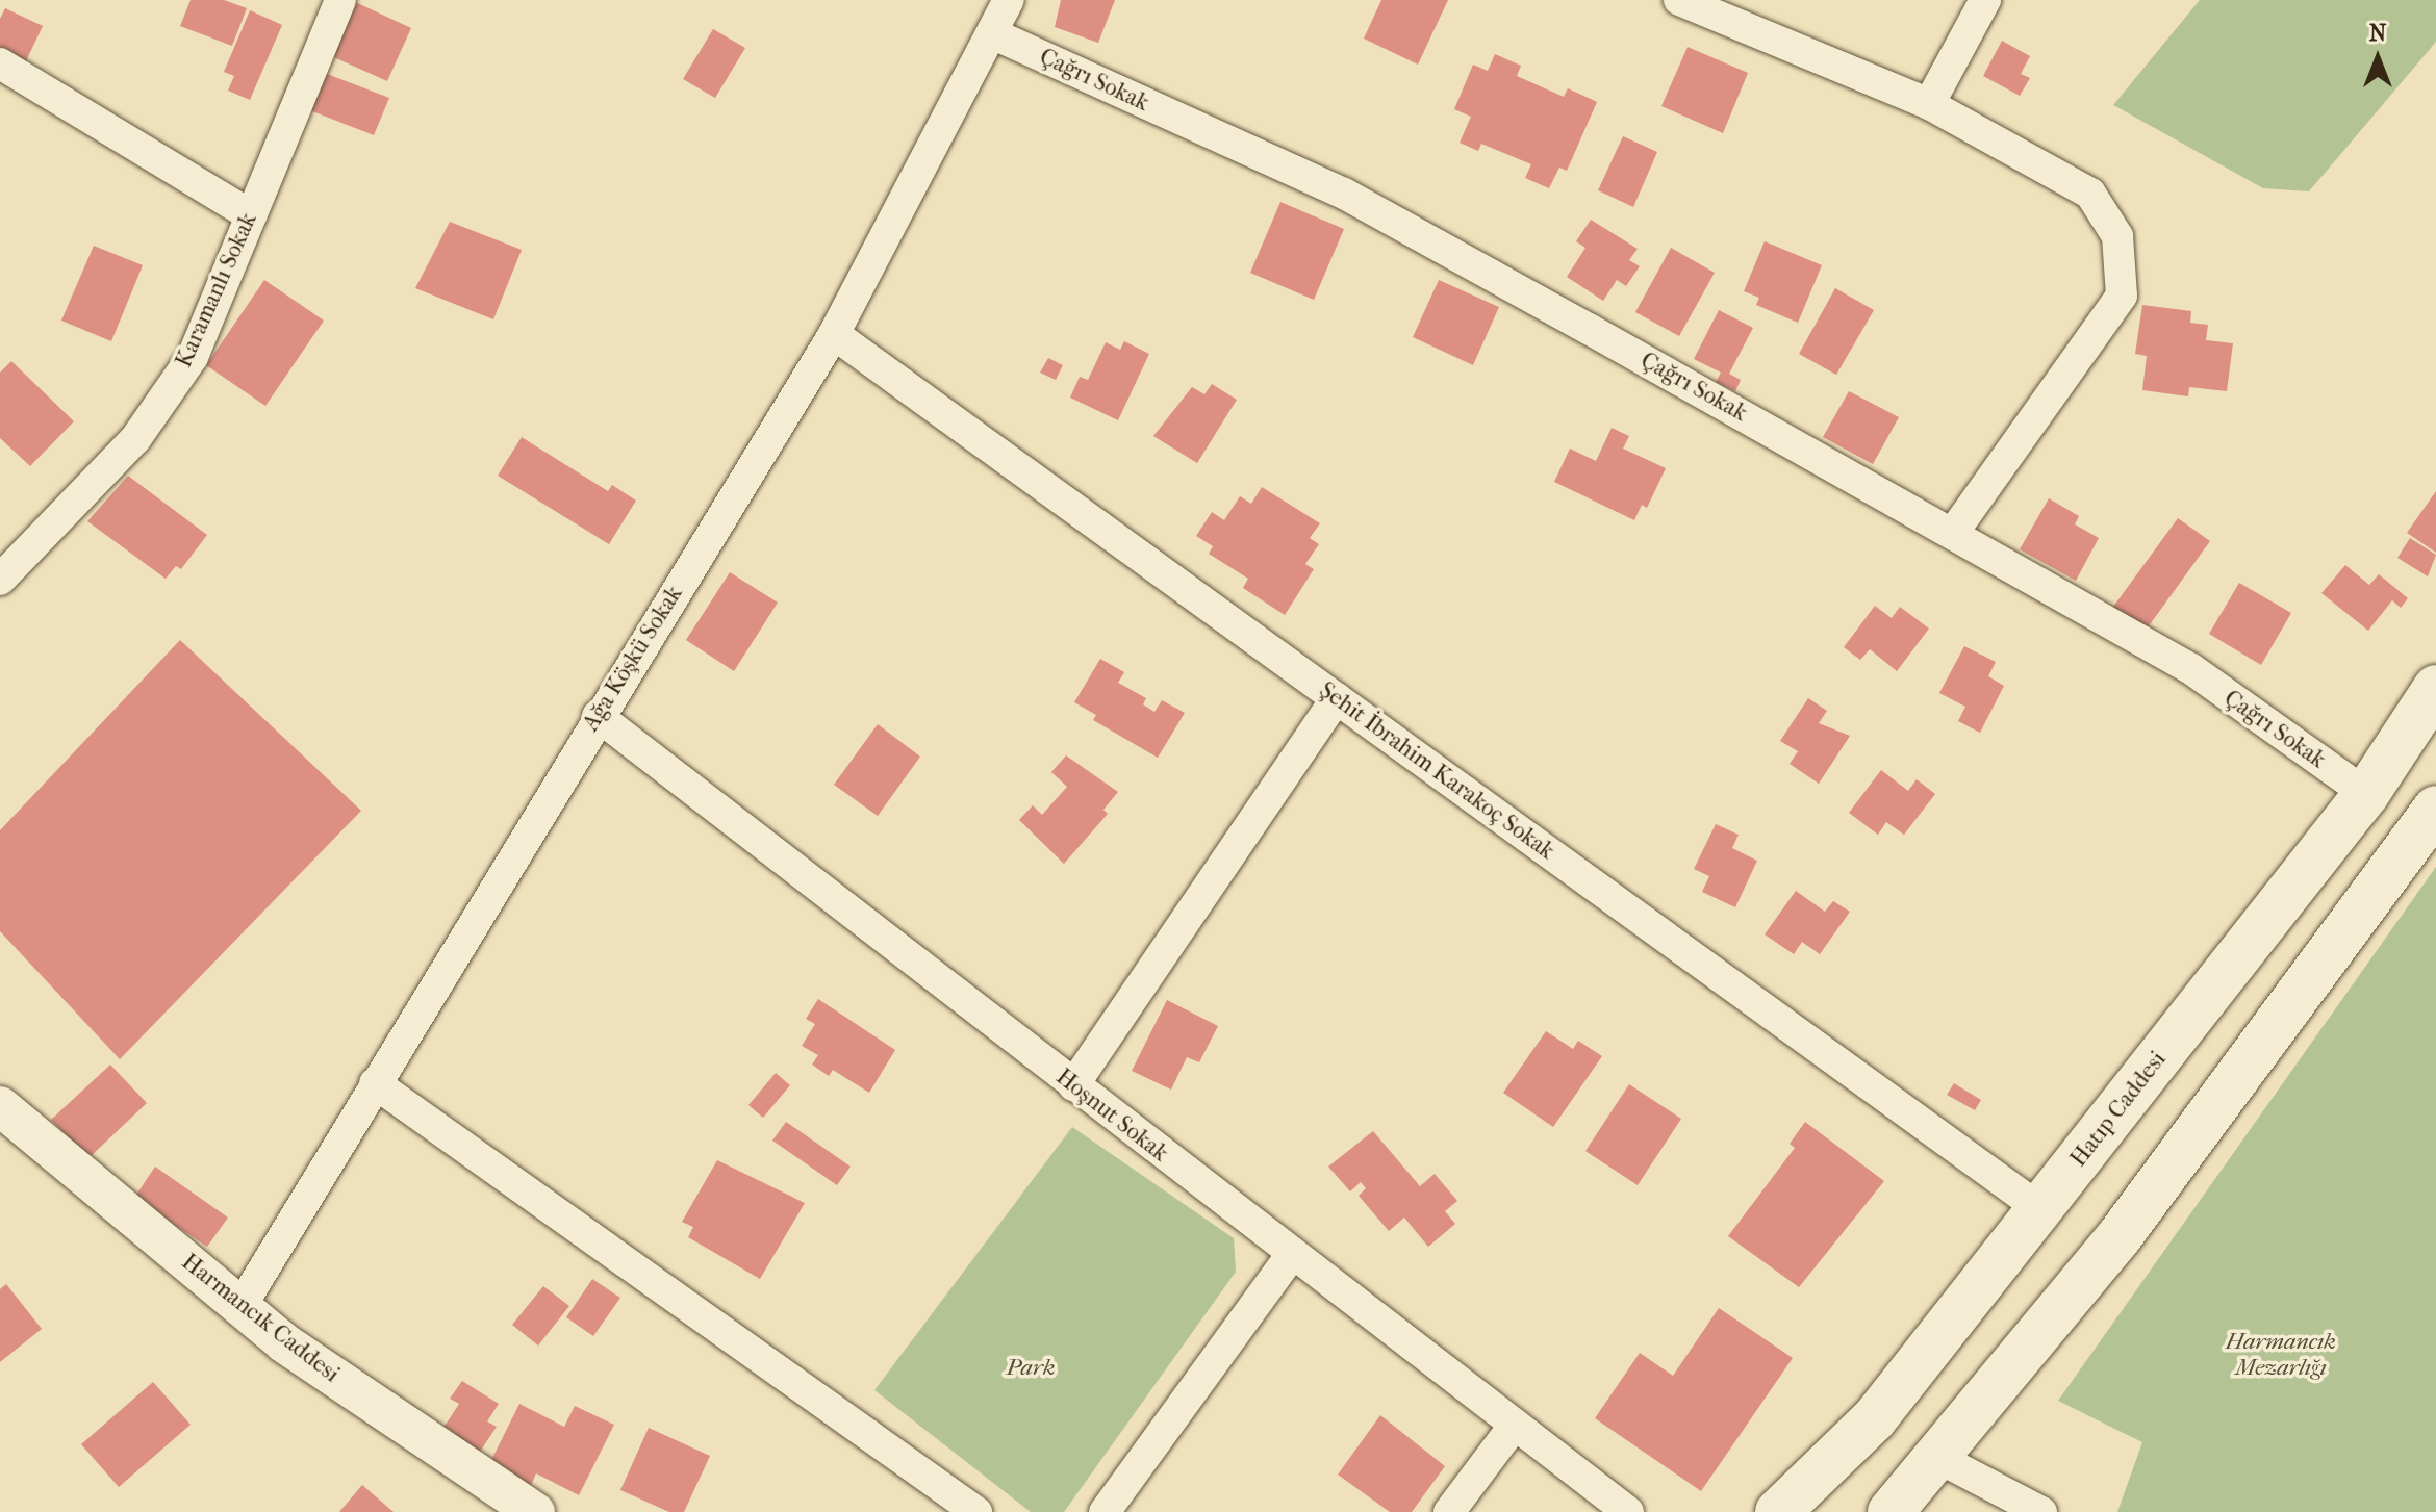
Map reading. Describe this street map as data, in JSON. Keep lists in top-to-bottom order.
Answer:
{
  "streets": {
    "main road": ["Hatıp Caddesi"],
    "street": [
      "Çağrı Sokak",
      "Karamanlı Sokak",
      "Ağa Köşkü Sokak",
      "Şehit İbrahim Karakoç Sokak",
      "Hoşnut Sokak",
      "Harmancık Caddesi"
    ]
  },
  "crossings": [
    ["Çağrı Sokak", "Ağa Köşkü Sokak"],
    ["Çağrı Sokak", "Hatıp Caddesi"],
    ["Ağa Köşkü Sokak", "Şehit İbrahim Karakoç Sokak"],
    ["Ağa Köşkü Sokak", "Hoşnut Sokak"],
    ["Ağa Köşkü Sokak", "Harmancık Caddesi"],
    ["Şehit İbrahim Karakoç Sokak", "Hatıp Caddesi"]
  ],
  "parks": ["Harmancık Mezarlığı", "Park"],
  "north": "top"
}
